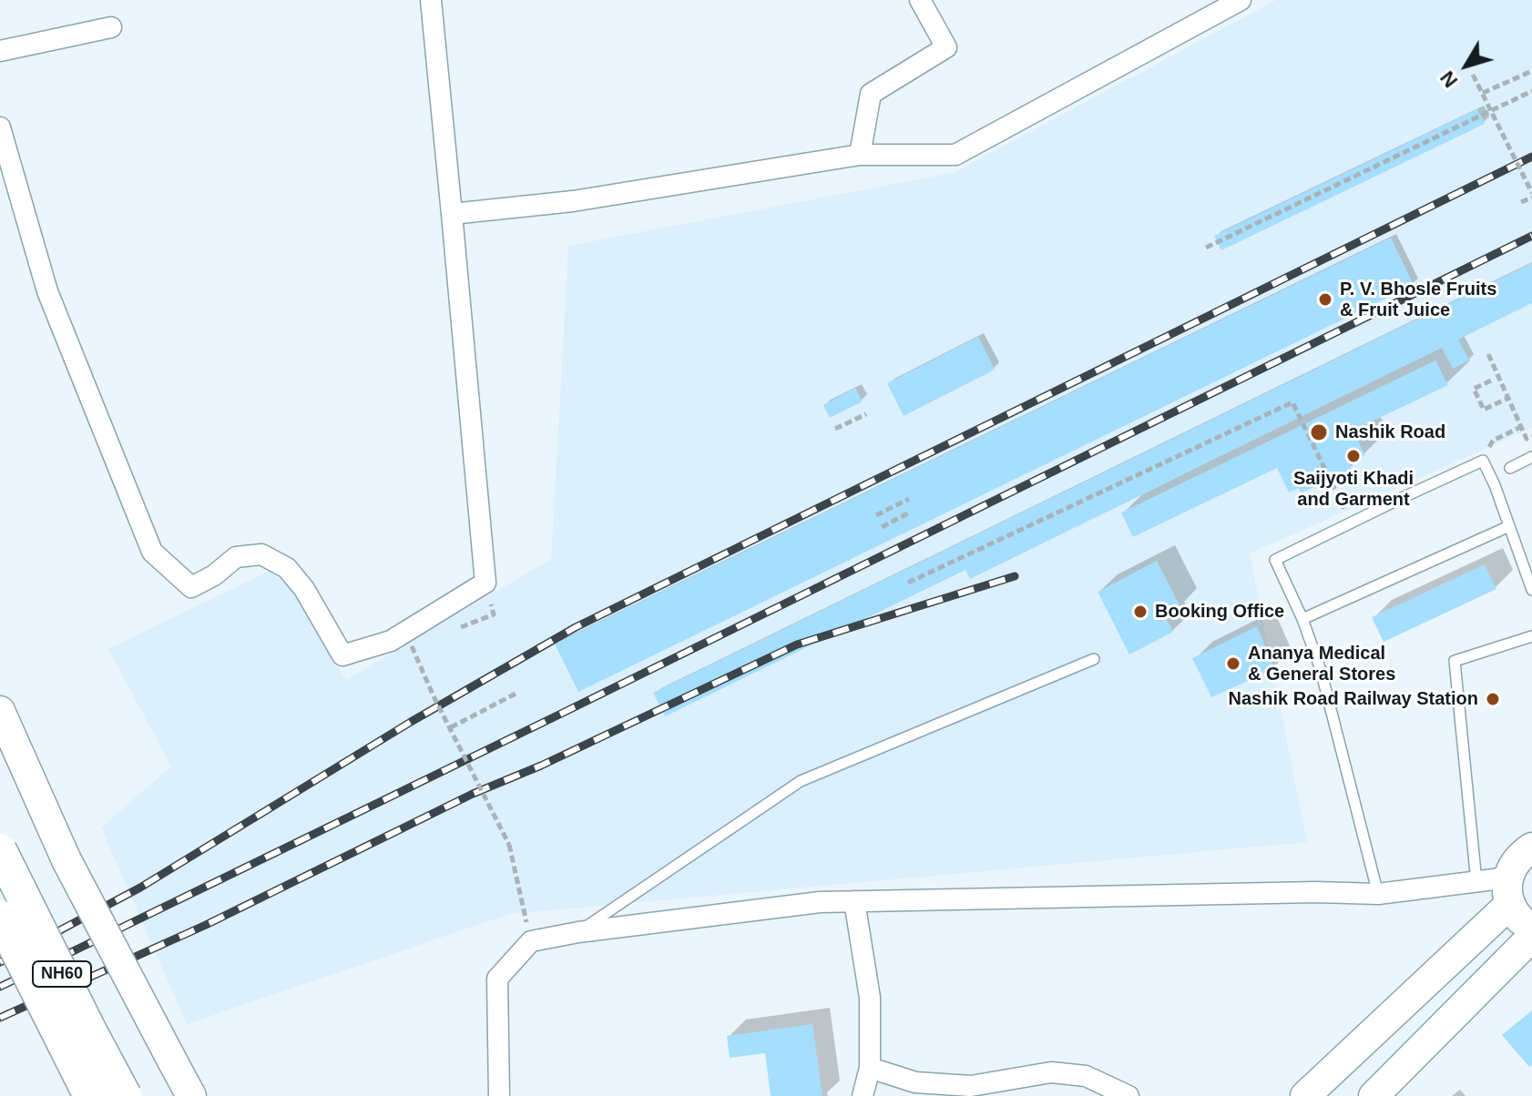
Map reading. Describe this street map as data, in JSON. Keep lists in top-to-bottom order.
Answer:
{
  "streets": {
    "highway": ["NH60"]
  },
  "places": [
    "P. V. Bhosle Fruits & Fruit Juice",
    "Nashik Road",
    "Saijyoti Khadi and Garment",
    "Booking Office",
    "Ananya Medical & General Stores",
    "Nashik Road Railway Station"
  ],
  "north": "bottom left"
}
